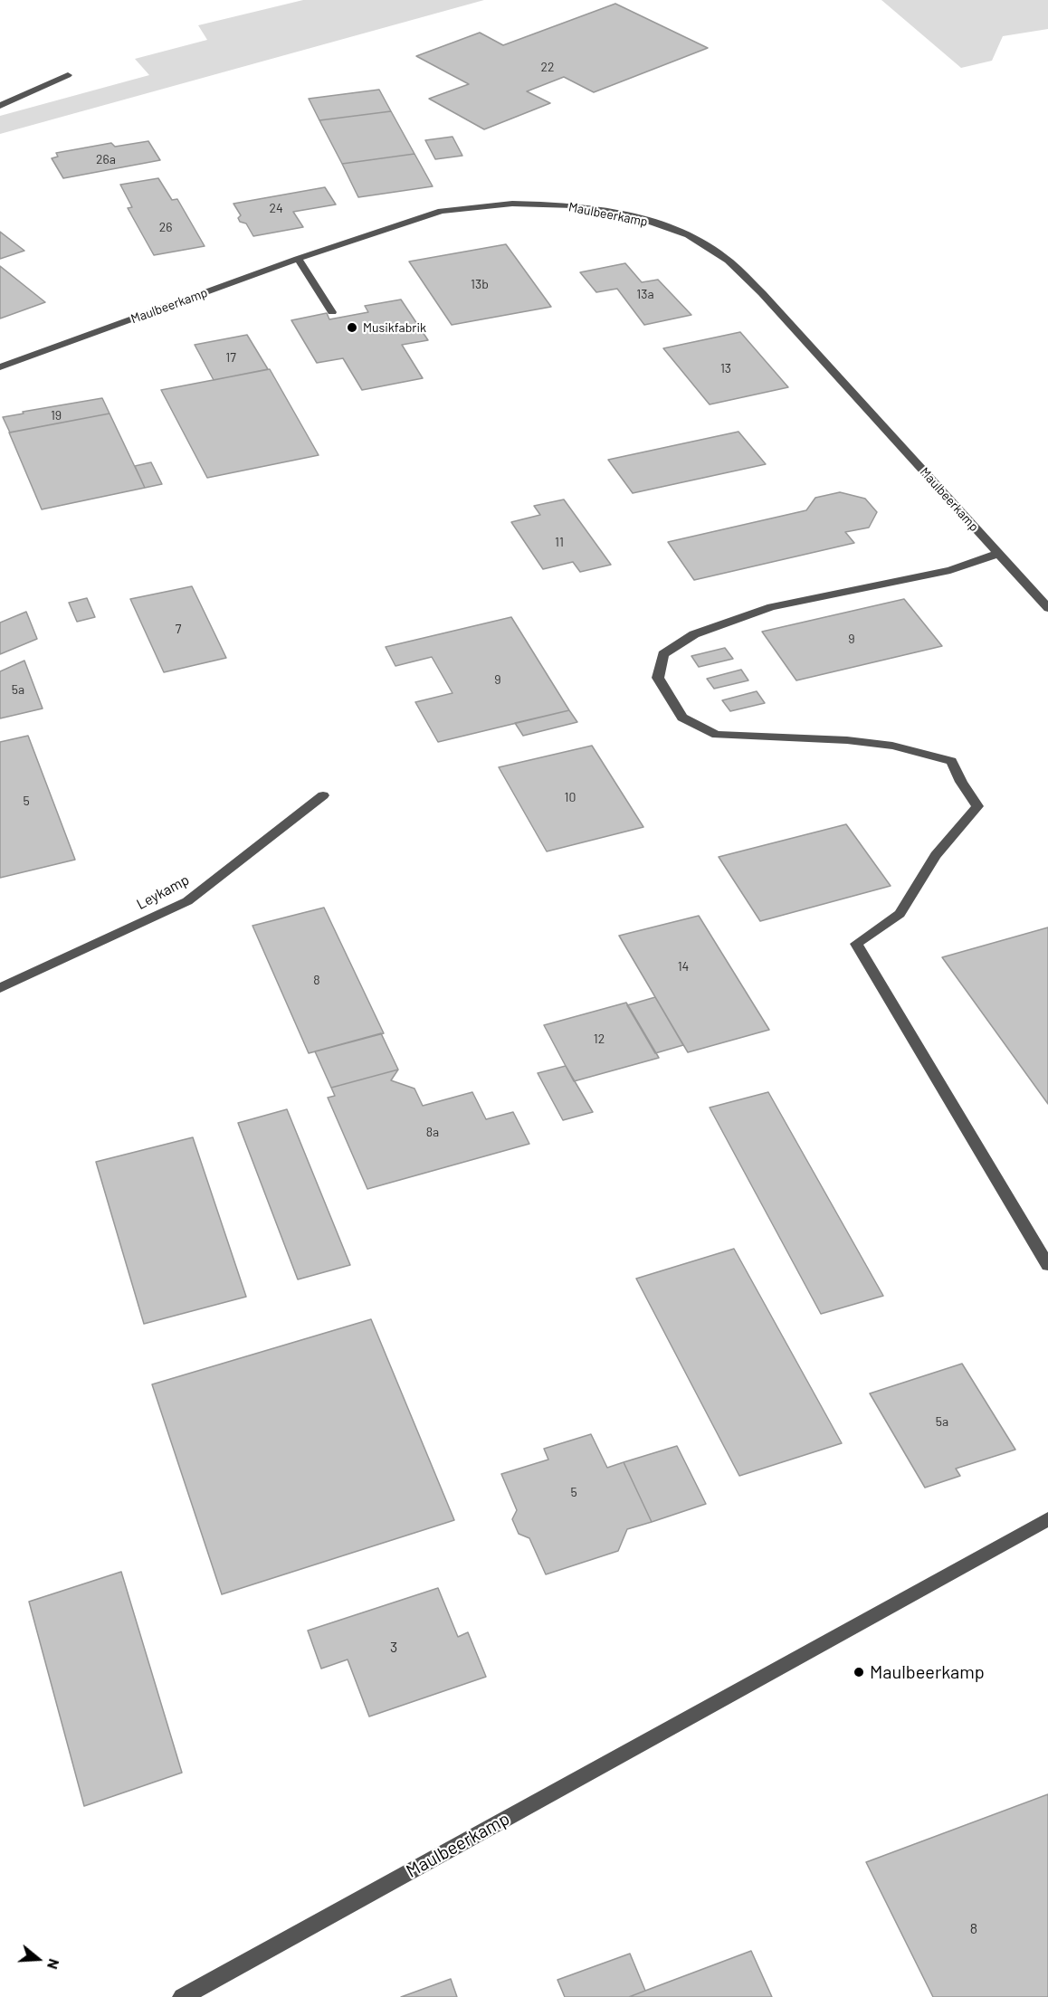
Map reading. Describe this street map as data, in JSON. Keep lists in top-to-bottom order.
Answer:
{
  "streets": {
    "street": ["Maulbeerkamp", "Leykamp"]
  },
  "places": ["Musikfabrik", "Maulbeerkamp"],
  "house_numbers": [
    "22",
    "26a",
    "24",
    "26",
    "13b",
    "13a",
    "17",
    "13",
    "19",
    "11",
    "7",
    "9",
    "9",
    "5a",
    "10",
    "5",
    "14",
    "8",
    "12",
    "8a",
    "5a",
    "5",
    "3",
    "8"
  ],
  "north": "right"
}
